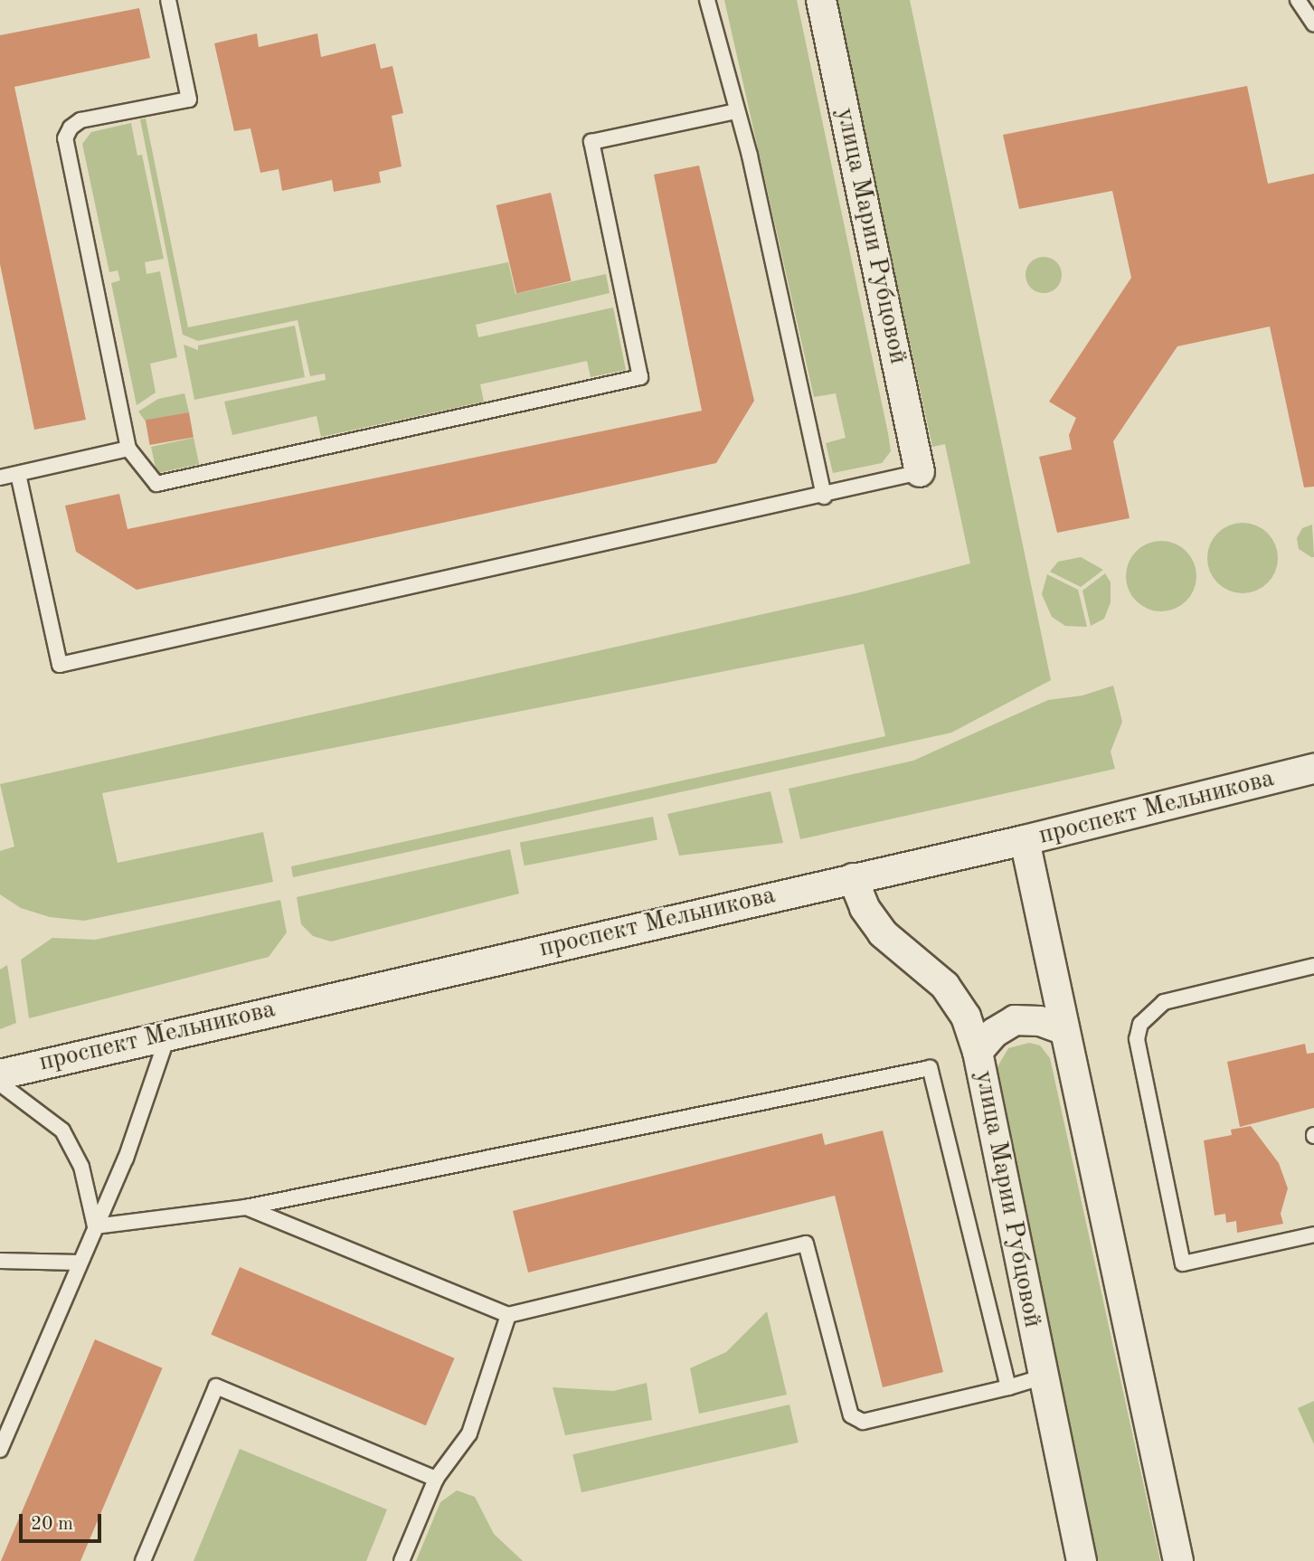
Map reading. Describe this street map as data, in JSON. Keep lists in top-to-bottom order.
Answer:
{
  "streets": {
    "street": ["улица Марии Рубцовой", "проспект Мельникова"]
  },
  "crossings": [
    ["улица Марии Рубцовой", "проспект Мельникова"]
  ],
  "scale_bar": "20 m"
}
